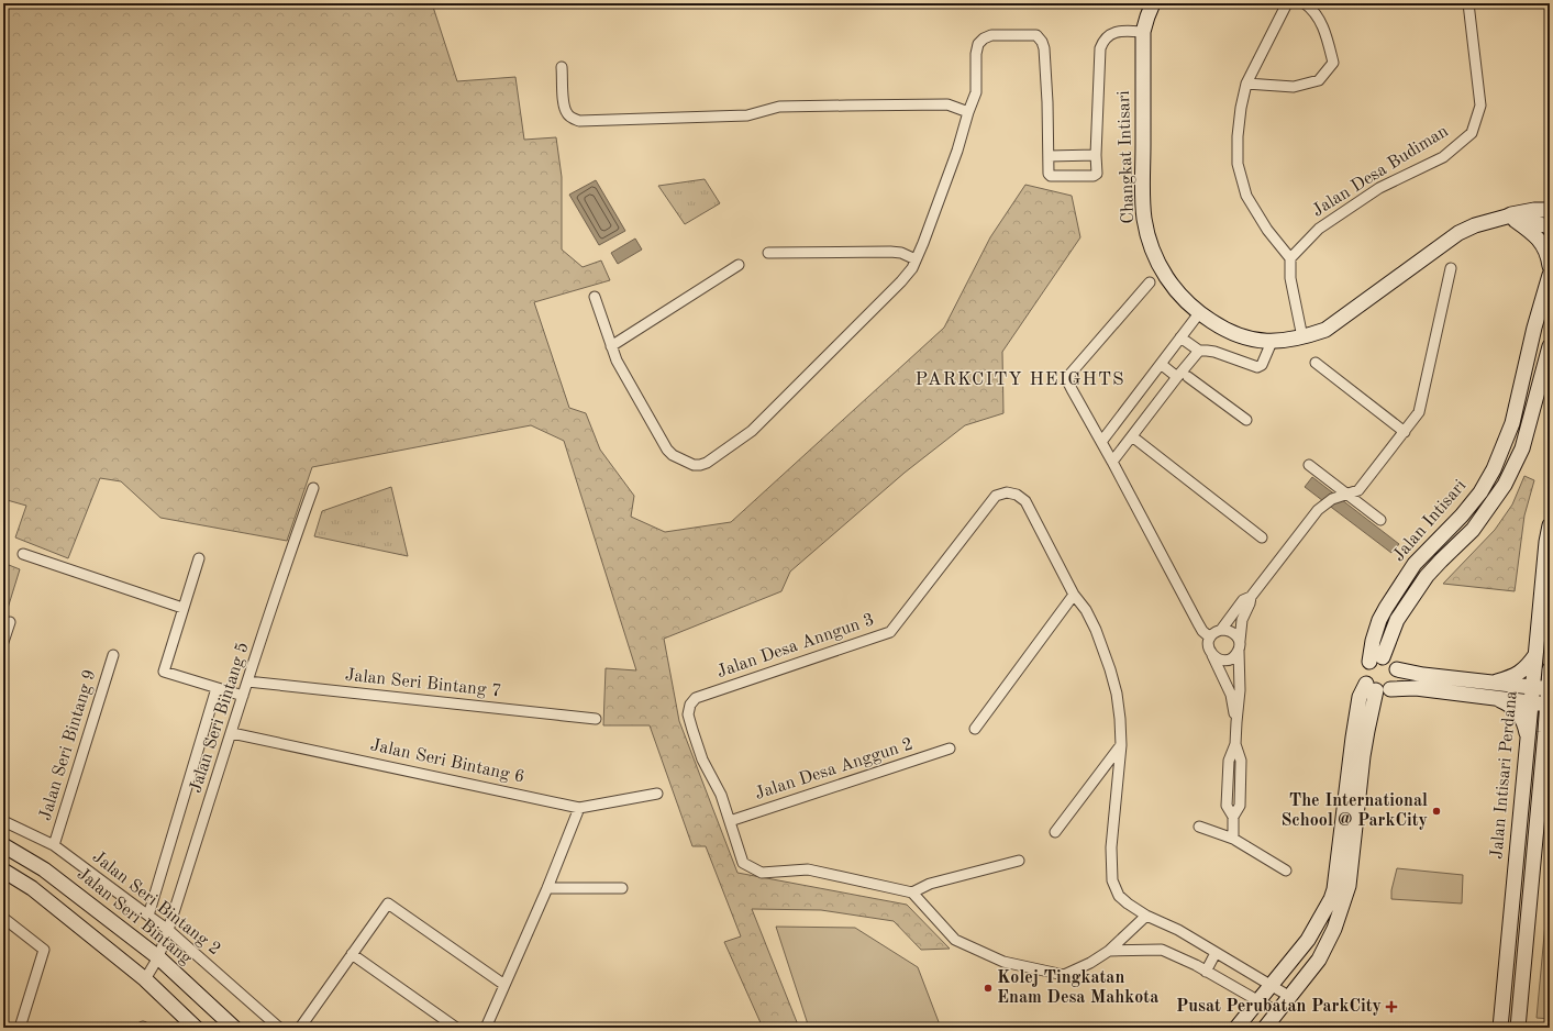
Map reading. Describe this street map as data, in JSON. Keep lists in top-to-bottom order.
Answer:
{
  "streets": {
    "street": [
      "Changkat Intisari",
      "Jalan Desa Budiman",
      "Jalan Intisari",
      "Jalan Desa Anngun 3",
      "Jalan Seri Bintang 7",
      "Jalan Seri Bintang 5",
      "Jalan Seri Bintang 9",
      "Jalan Seri Bintang 6",
      "Jalan Desa Anggun 2",
      "Jalan Intisari Perdana",
      "Jalan Seri Bintang 2",
      "Jalan Seri Bintang"
    ]
  },
  "crossings": [
    ["Jalan Desa Anngun 3", "Jalan Desa Anggun 2"],
    ["Jalan Seri Bintang 7", "Jalan Seri Bintang 5"],
    ["Jalan Seri Bintang 5", "Jalan Seri Bintang 6"],
    ["Jalan Seri Bintang 5", "Jalan Seri Bintang 2"],
    ["Jalan Seri Bintang 5", "Jalan Seri Bintang"],
    ["Jalan Seri Bintang 9", "Jalan Seri Bintang 2"]
  ],
  "districts": ["PARKCITY HEIGHTS"],
  "places": {
    "other": ["The International School @ ParkCity", "Kolej Tingkatan Enam Desa Mahkota"],
    "health": ["Pusat Perubatan ParkCity"]
  }
}
